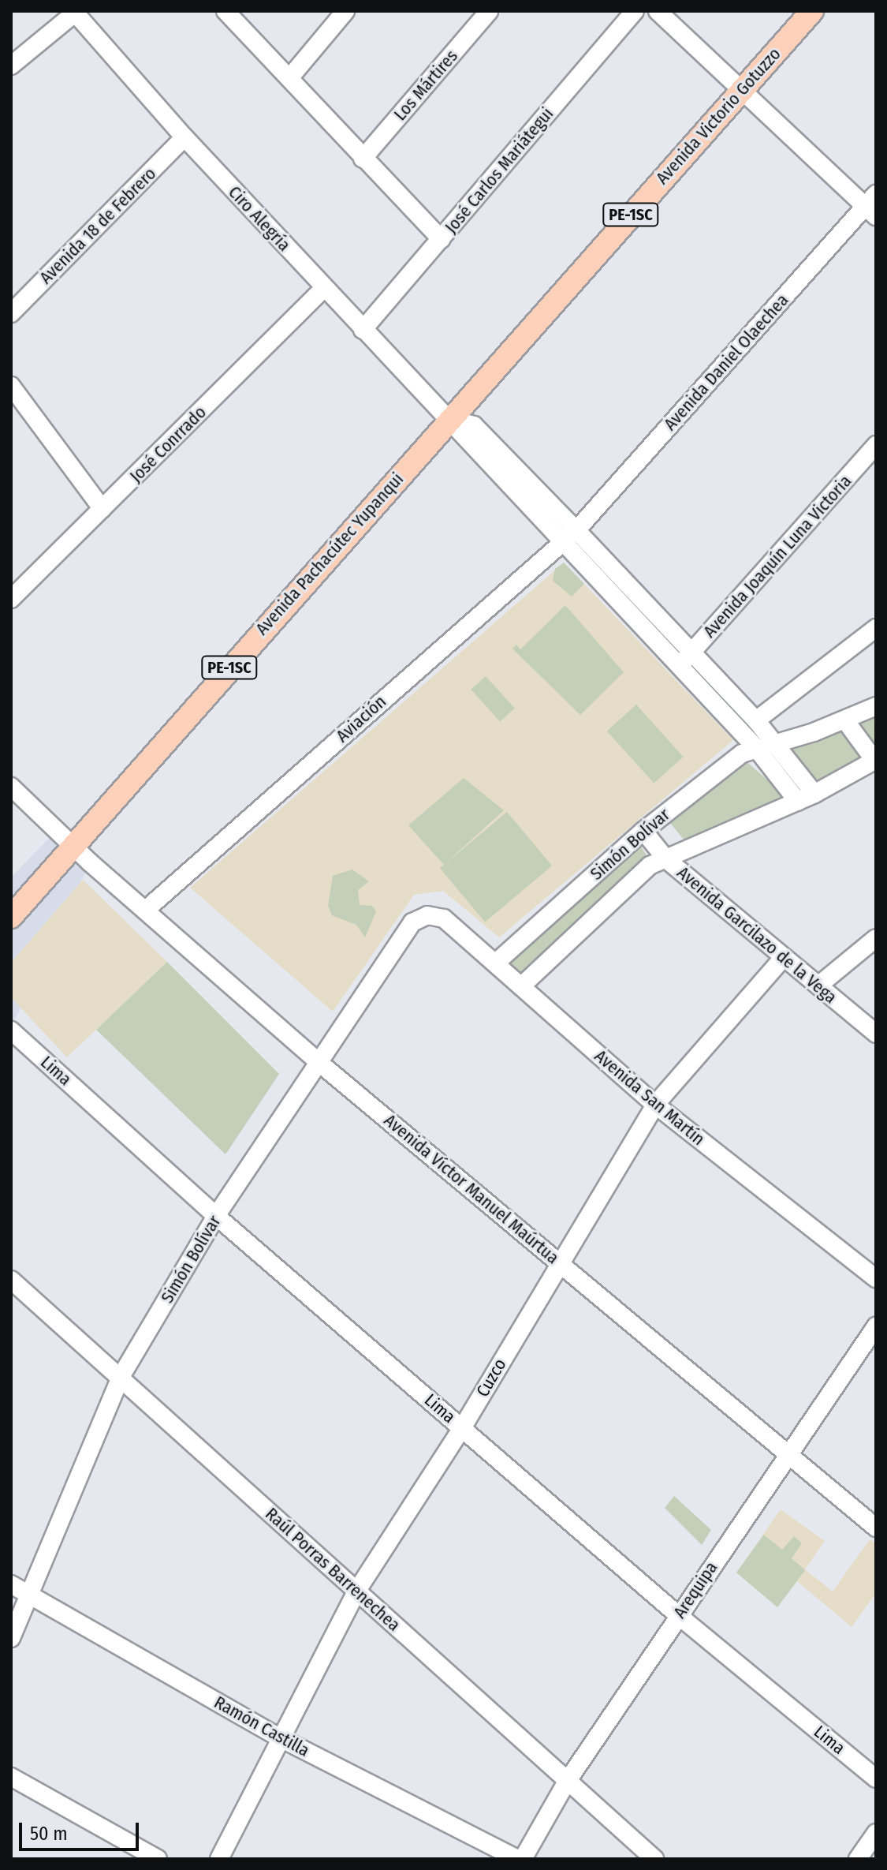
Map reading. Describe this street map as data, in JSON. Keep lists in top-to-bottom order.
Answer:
{
  "streets": {
    "main road": ["Avenida Victorio Gotuzzo", "PE-1SC", "Avenida Pachacútec Yupanqui"],
    "street": [
      "Los Mártires",
      "José Carlos Mariátegui",
      "Ciro Alegría",
      "Avenida 18 de Febrero",
      "Avenida Daniel Olaechea",
      "José Conrrado",
      "Avenida Joaquín Luna Victoria",
      "Aviación",
      "Simón Bolívar",
      "Avenida Garcilazo de la Vega",
      "Lima",
      "Avenida San Martín",
      "Avenida Víctor Manuel Maúrtua",
      "Cuzco",
      "Raúl Porras Barrenechea",
      "Arequipa",
      "Ramón Castilla"
    ]
  },
  "crossings": [
    ["Avenida Victorio Gotuzzo", "Ciro Alegría"],
    ["Avenida Victorio Gotuzzo", "Avenida Pachacútec Yupanqui"],
    ["José Carlos Mariátegui", "Ciro Alegría"],
    ["Ciro Alegría", "Avenida 18 de Febrero"],
    ["Ciro Alegría", "José Conrrado"],
    ["Ciro Alegría", "Avenida Pachacútec Yupanqui"],
    ["Avenida Daniel Olaechea", "Aviación"],
    ["Avenida Pachacútec Yupanqui", "Avenida Víctor Manuel Maúrtua"],
    ["Aviación", "Avenida Víctor Manuel Maúrtua"],
    ["Simón Bolívar", "Avenida Garcilazo de la Vega"],
    ["Simón Bolívar", "Lima"],
    ["Simón Bolívar", "Avenida San Martín"],
    ["Simón Bolívar", "Avenida Víctor Manuel Maúrtua"],
    ["Simón Bolívar", "Raúl Porras Barrenechea"],
    ["Simón Bolívar", "Ramón Castilla"],
    ["Avenida Garcilazo de la Vega", "Cuzco"],
    ["Lima", "Cuzco"],
    ["Lima", "Arequipa"],
    ["Avenida San Martín", "Cuzco"],
    ["Avenida Víctor Manuel Maúrtua", "Cuzco"],
    ["Avenida Víctor Manuel Maúrtua", "Arequipa"],
    ["Cuzco", "Raúl Porras Barrenechea"],
    ["Cuzco", "Ramón Castilla"],
    ["Raúl Porras Barrenechea", "Arequipa"]
  ],
  "scale_bar": "50 m"
}
